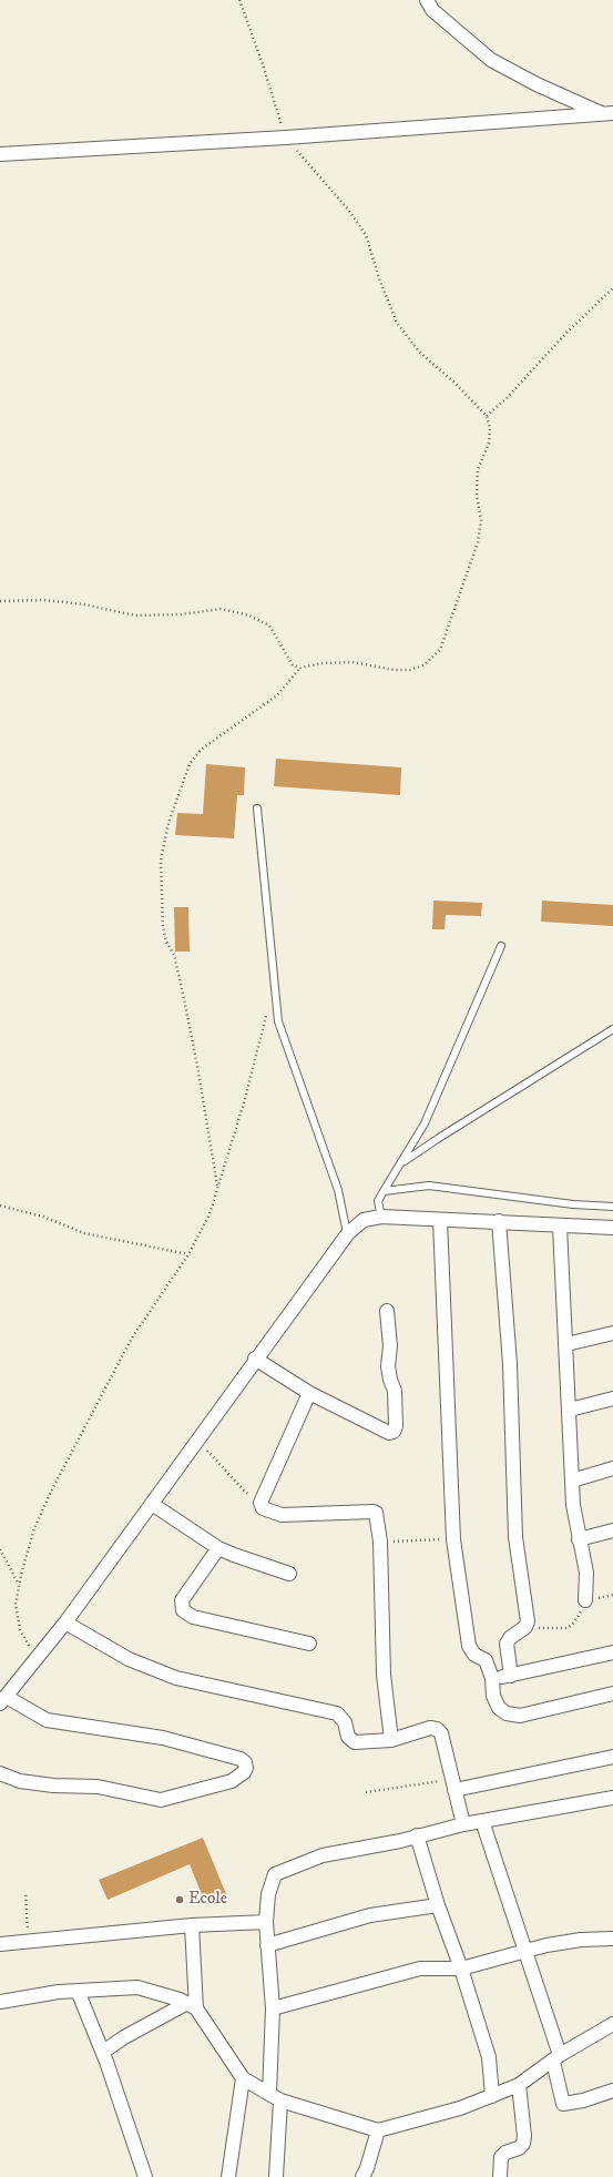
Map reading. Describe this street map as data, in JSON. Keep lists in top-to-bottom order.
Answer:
{
  "places": ["Ecole"]
}
